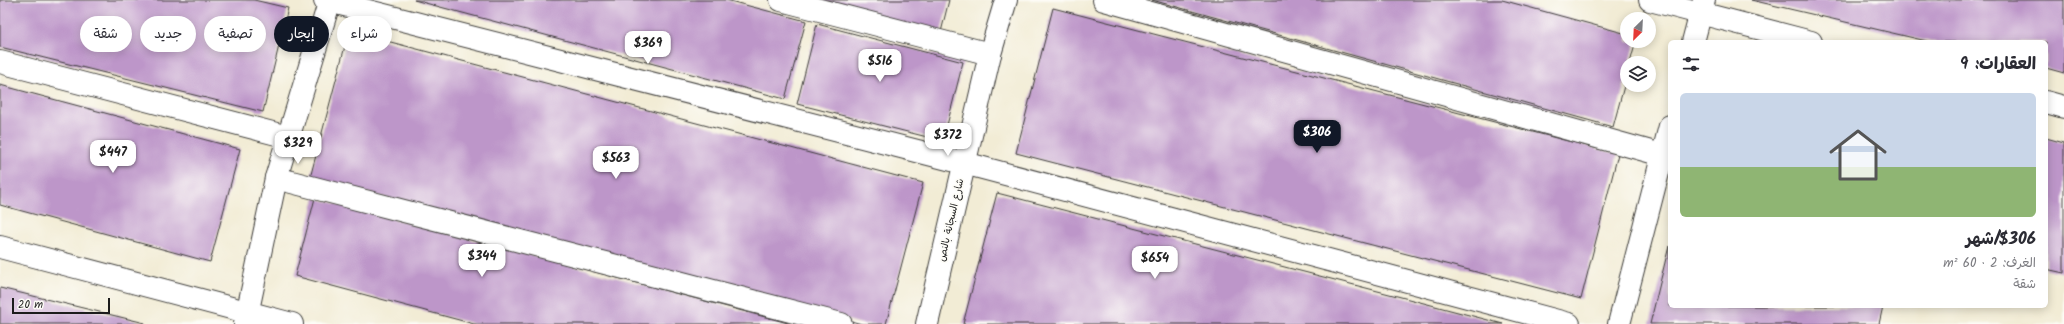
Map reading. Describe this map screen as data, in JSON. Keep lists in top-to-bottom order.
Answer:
{
  "streets": {
    "street": ["شارع السجانة بالنص"]
  },
  "scale_bar": "20 m",
  "north": "bottom left",
  "page": {
    "chip": [
      "شراء",
      "إيجار",
      "تصفية",
      "جديد",
      "شقة"
    ],
    "price": [
      "$369",
      "$516",
      "$306",
      "$372",
      "$329",
      "$447",
      "$563",
      "$344",
      "$654"
    ],
    "heading": "العقارات: 9",
    "list": [
      {
        "name": "$306/شهر",
        "note": "الغرف: 2 · 60 m² · شقة"
      }
    ],
    "scale": "20 m"
  }
}
